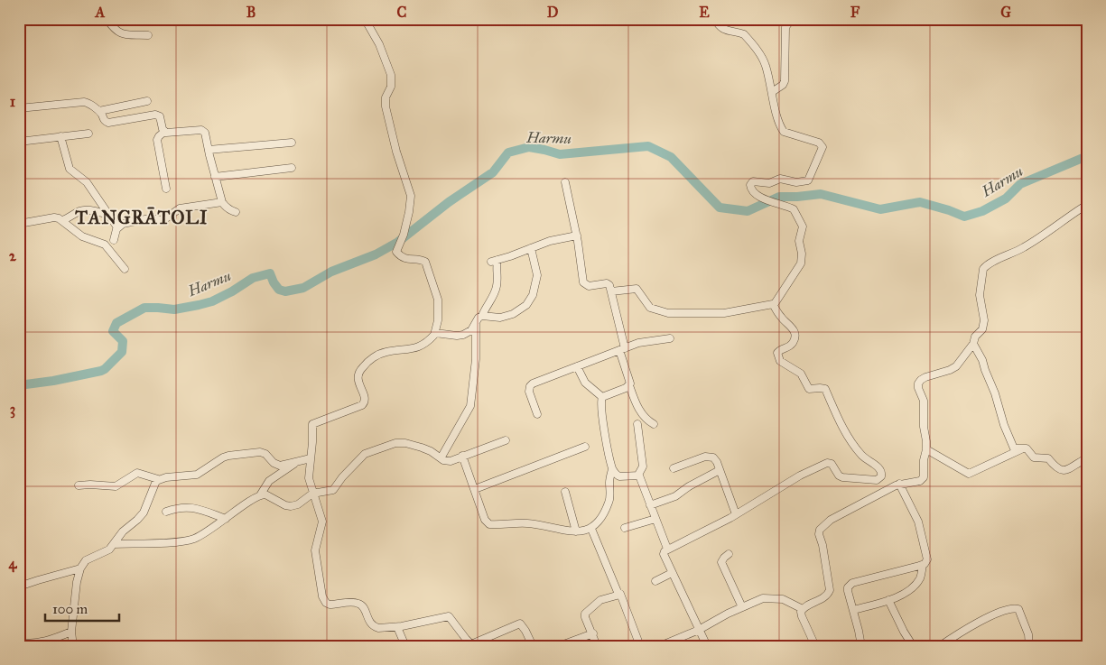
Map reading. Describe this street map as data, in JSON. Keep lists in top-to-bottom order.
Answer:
{
  "districts": ["TANGRĀTOLI"],
  "water": ["Harmu"],
  "scale_bar": "100 m",
  "grid": {
    "columns": [
      "A",
      "B",
      "C",
      "D",
      "E",
      "F",
      "G"
    ],
    "rows": [
      "1",
      "2",
      "3",
      "4"
    ]
  }
}
